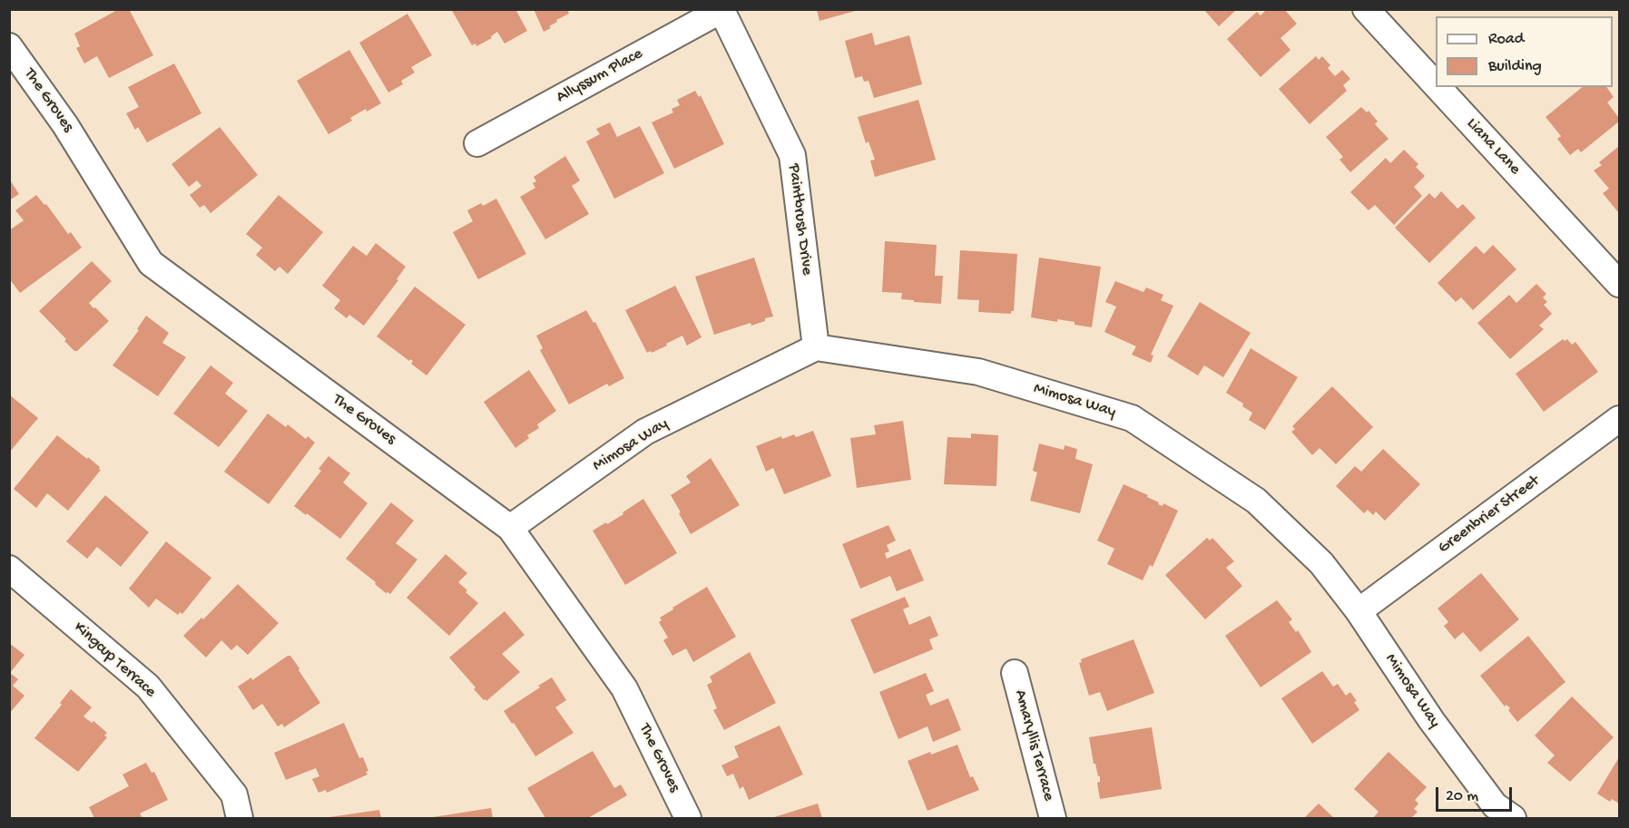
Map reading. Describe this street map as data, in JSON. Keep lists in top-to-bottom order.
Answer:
{
  "streets": {
    "street": [
      "Allyssum Place",
      "The Groves",
      "Liana Lane",
      "Paintbrush Drive",
      "Mimosa Way",
      "Greenbrier Street",
      "Kingcup Terrace",
      "Amaryllis Terrace"
    ]
  },
  "crossings": [
    ["Allyssum Place", "Paintbrush Drive"],
    ["The Groves", "Mimosa Way"],
    ["Paintbrush Drive", "Mimosa Way"],
    ["Mimosa Way", "Greenbrier Street"]
  ],
  "legend": ["Road", "Building"],
  "scale_bar": "20 m"
}
